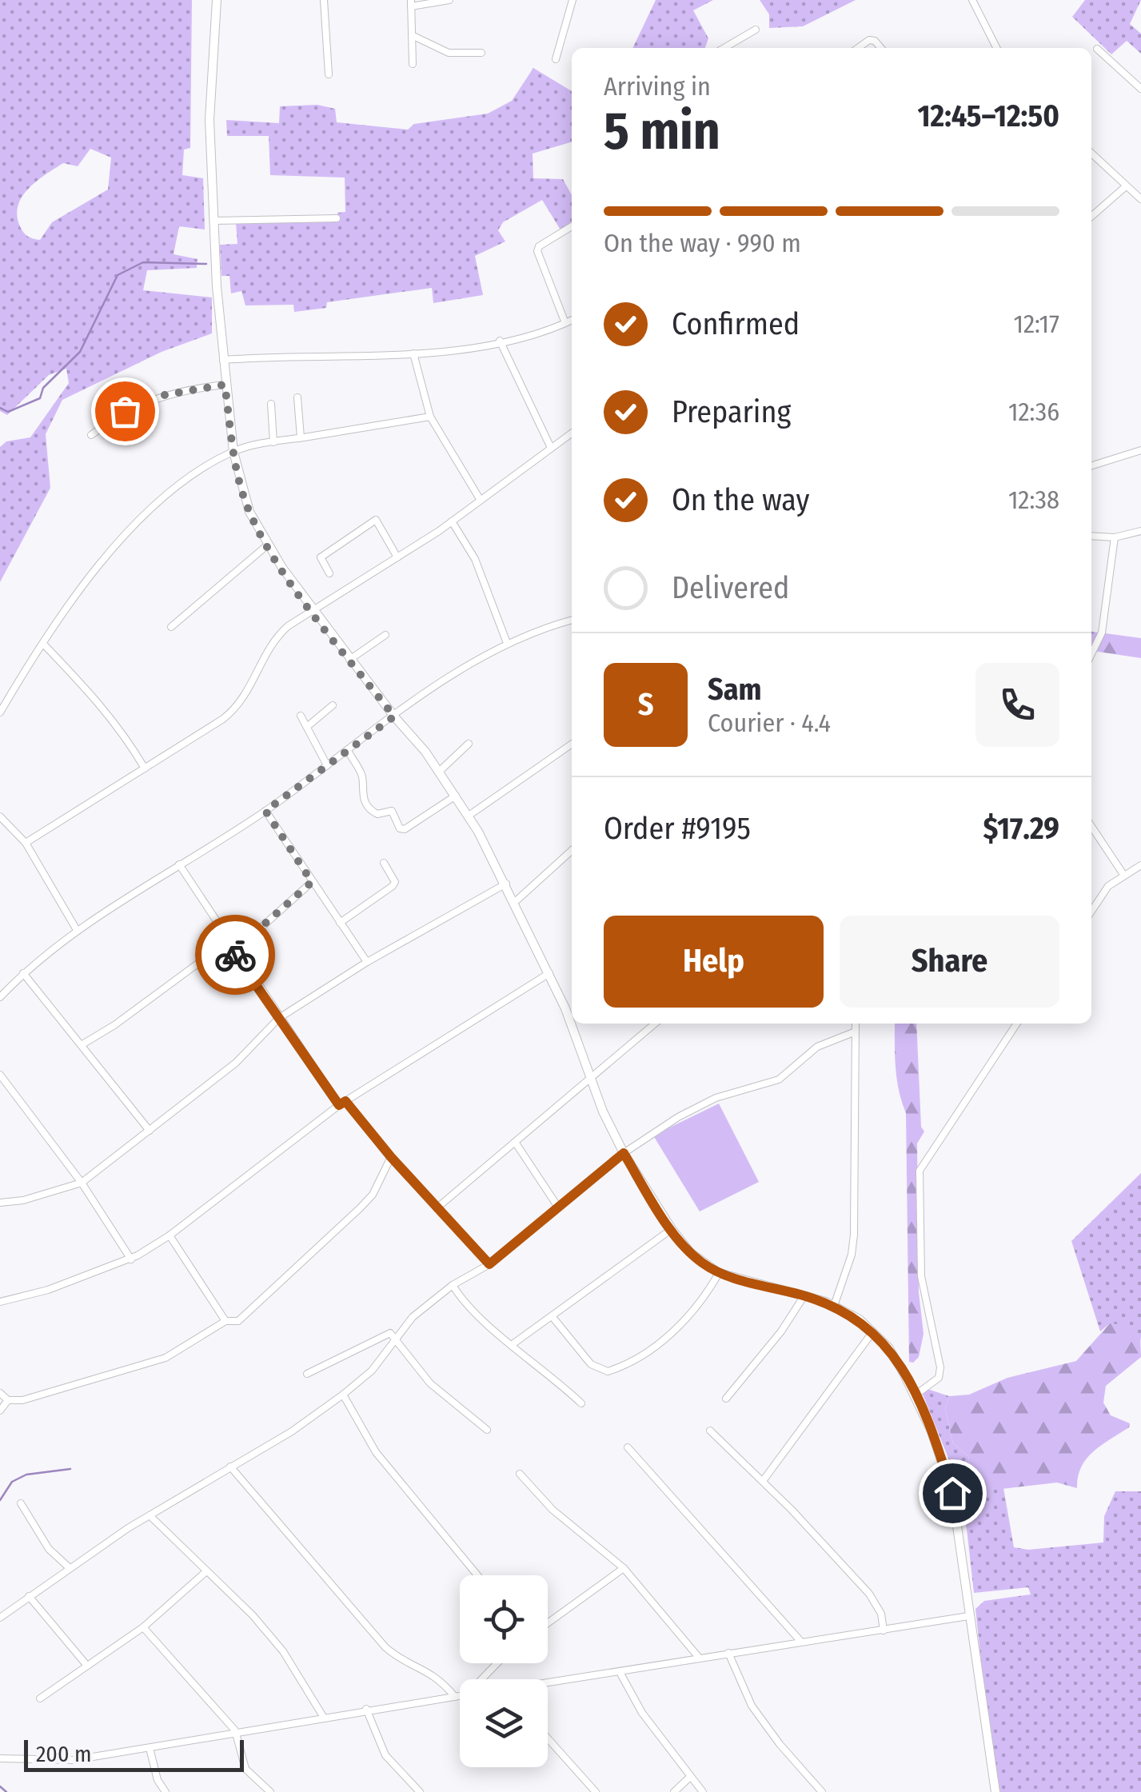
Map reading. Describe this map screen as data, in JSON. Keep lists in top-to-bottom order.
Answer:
{
  "scale_bar": "200 m",
  "page": {
    "heading": ["5 min", "Arriving in", "12:45–12:50"],
    "panel": [
      "Sam",
      "Courier · 4.4",
      "Order #9195",
      "$17.29"
    ],
    "bar": "On the way · 990 m",
    "list": [
      ["Confirmed", "12:17"],
      ["Preparing", "12:36"],
      ["On the way", "12:38"],
      "Delivered"
    ],
    "round": "S",
    "buttons": ["Help", "Share"],
    "scale": "200 m"
  }
}
